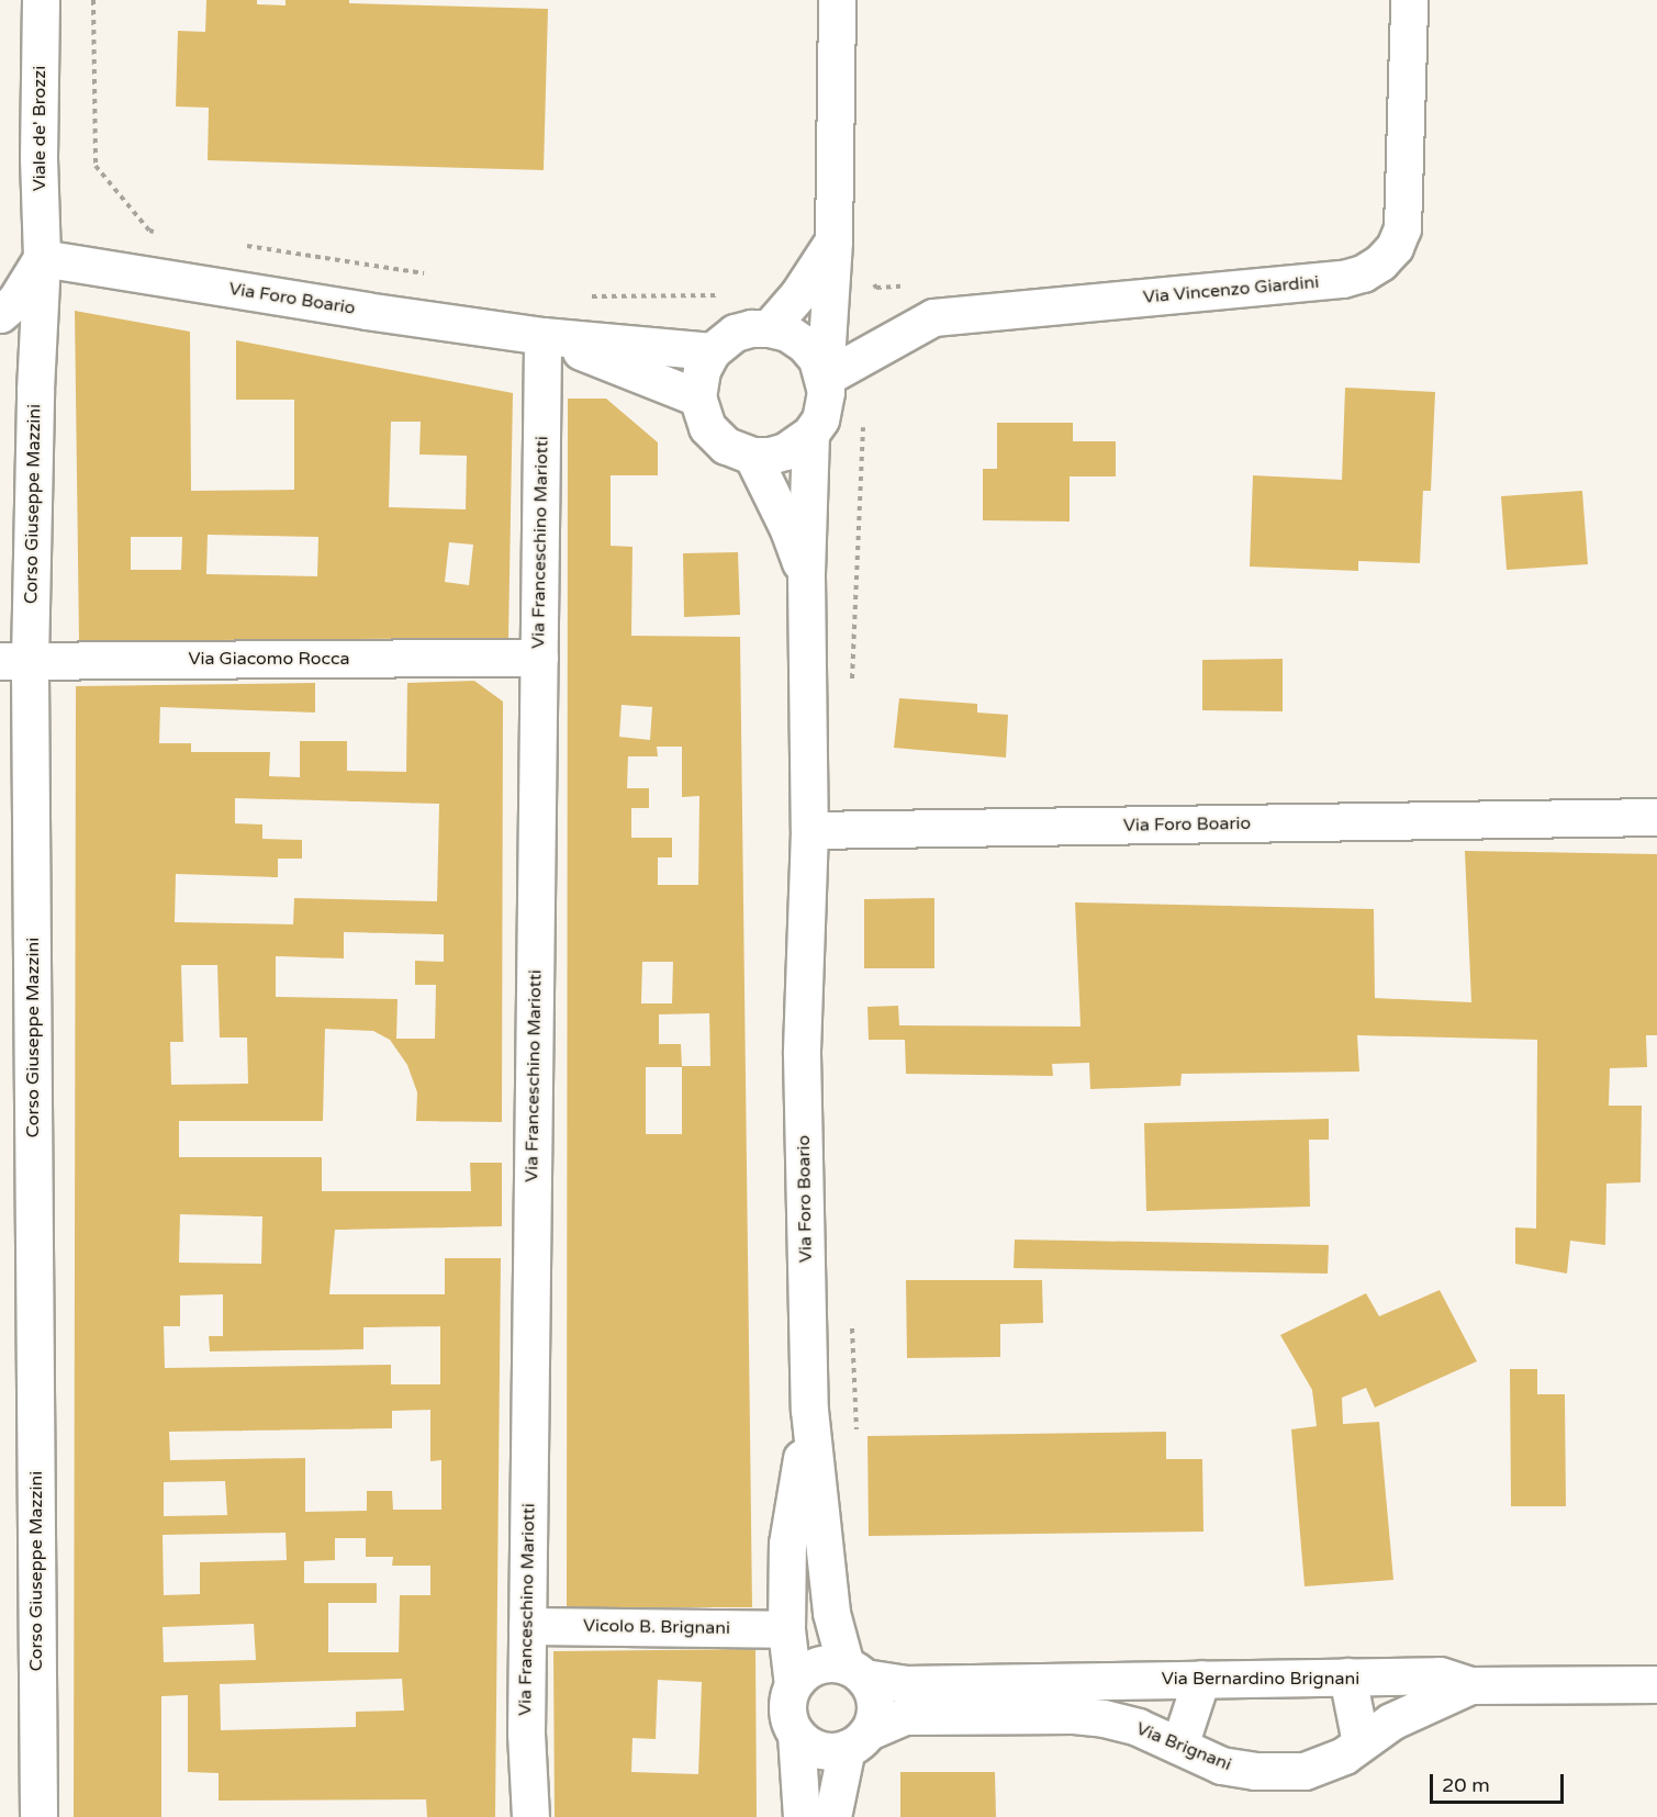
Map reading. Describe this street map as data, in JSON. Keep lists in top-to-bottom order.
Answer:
{
  "streets": {
    "street": [
      "Viale de' Brozzi",
      "Via Vincenzo Giardini",
      "Via Foro Boario",
      "Corso Giuseppe Mazzini",
      "Via Franceschino Mariotti",
      "Via Giacomo Rocca",
      "Vicolo B. Brignani",
      "Via Bernardino Brignani",
      "Via Brignani"
    ]
  },
  "crossings": [
    ["Viale de' Brozzi", "Via Foro Boario"],
    ["Viale de' Brozzi", "Corso Giuseppe Mazzini"],
    ["Via Vincenzo Giardini", "Via Foro Boario"],
    ["Via Foro Boario", "Corso Giuseppe Mazzini"],
    ["Via Foro Boario", "Via Franceschino Mariotti"],
    ["Via Foro Boario", "Vicolo B. Brignani"],
    ["Via Foro Boario", "Via Bernardino Brignani"],
    ["Via Foro Boario", "Via Brignani"],
    ["Corso Giuseppe Mazzini", "Via Giacomo Rocca"],
    ["Via Franceschino Mariotti", "Via Giacomo Rocca"],
    ["Via Franceschino Mariotti", "Vicolo B. Brignani"],
    ["Via Bernardino Brignani", "Via Brignani"]
  ],
  "scale_bar": "20 m"
}
